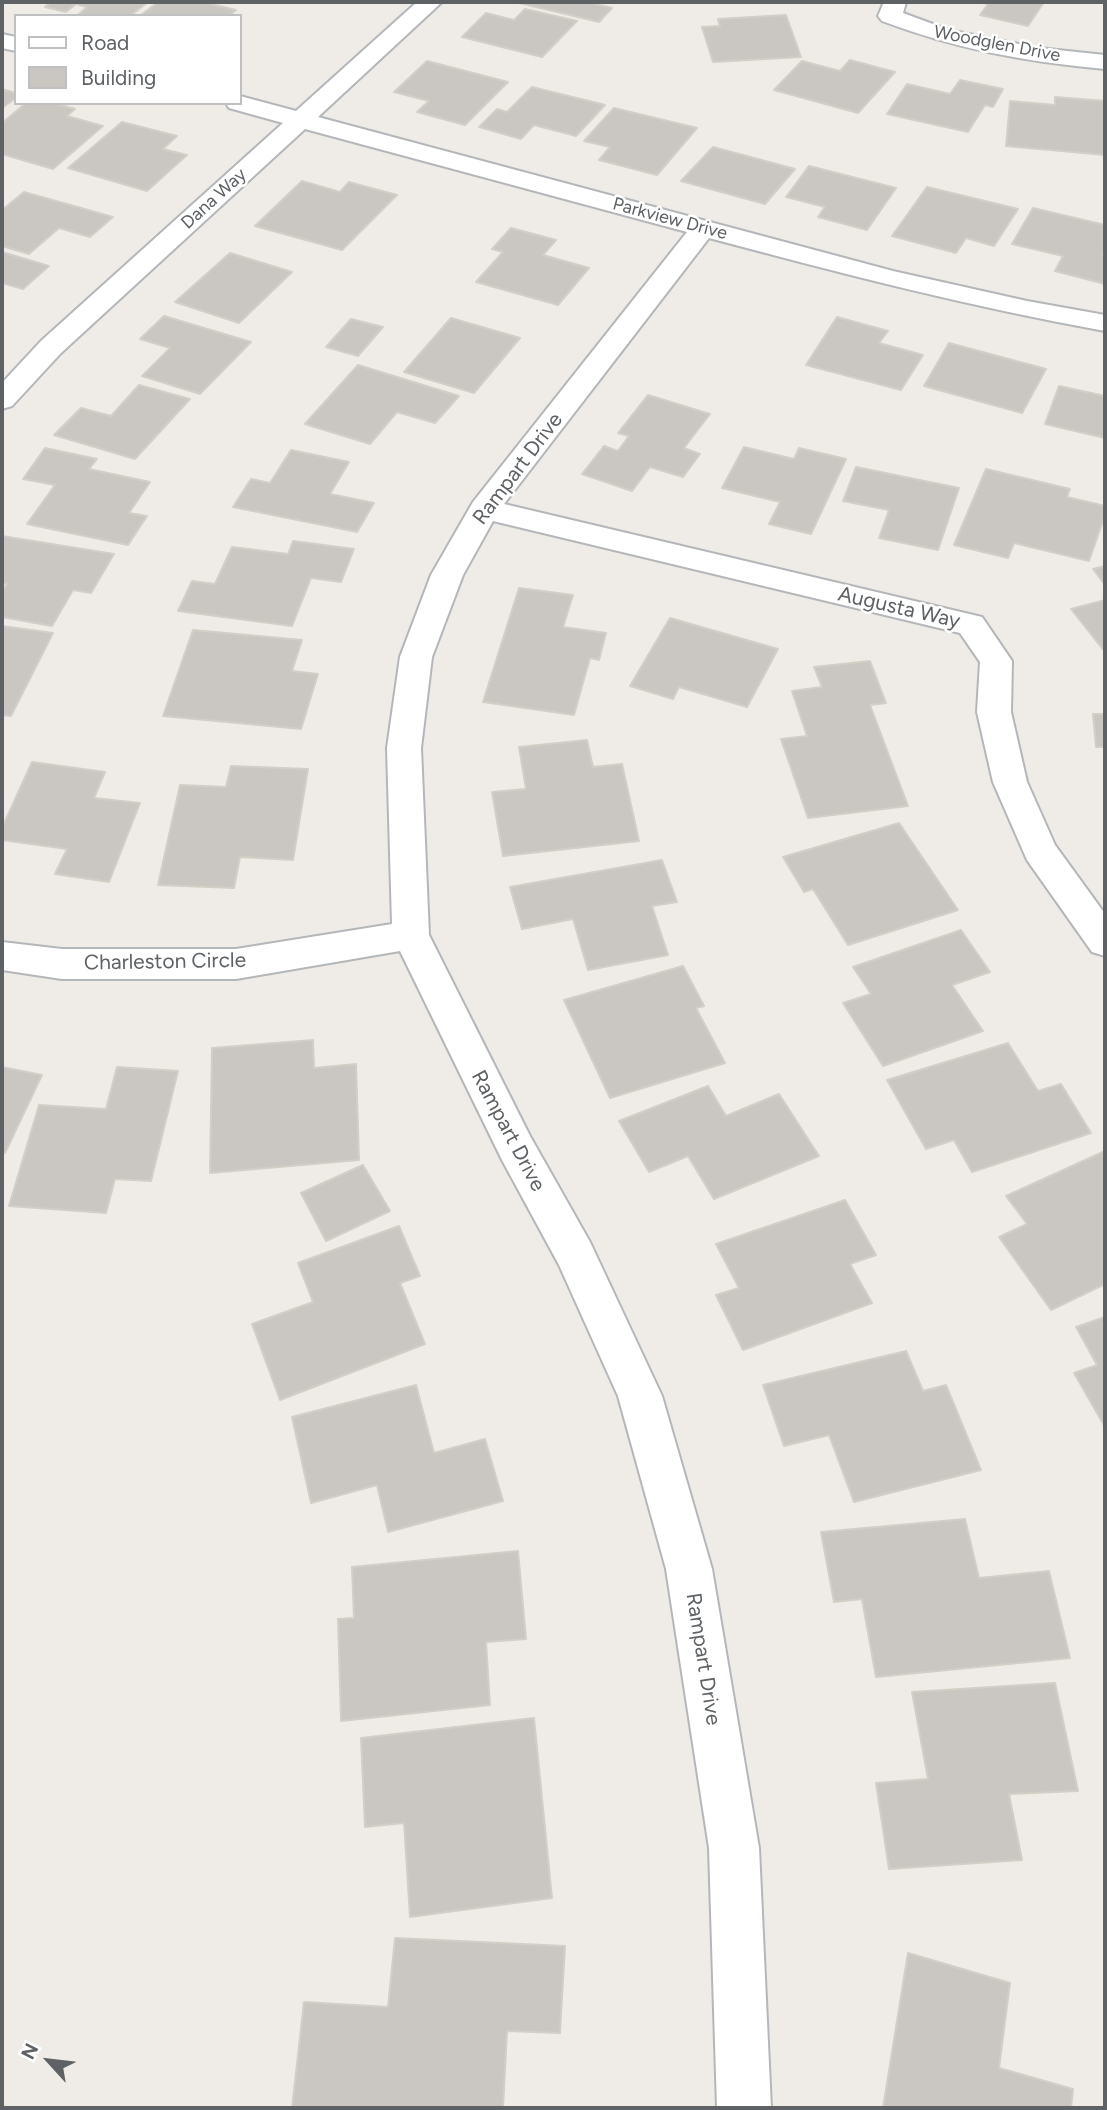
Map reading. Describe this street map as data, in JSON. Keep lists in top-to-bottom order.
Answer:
{
  "streets": {
    "street": [
      "Woodglen Drive",
      "Dana Way",
      "Parkview Drive",
      "Rampart Drive",
      "Augusta Way",
      "Charleston Circle"
    ]
  },
  "crossings": [
    ["Dana Way", "Parkview Drive"],
    ["Parkview Drive", "Rampart Drive"],
    ["Rampart Drive", "Augusta Way"],
    ["Rampart Drive", "Charleston Circle"]
  ],
  "legend": ["Road", "Building"],
  "north": "top left"
}
